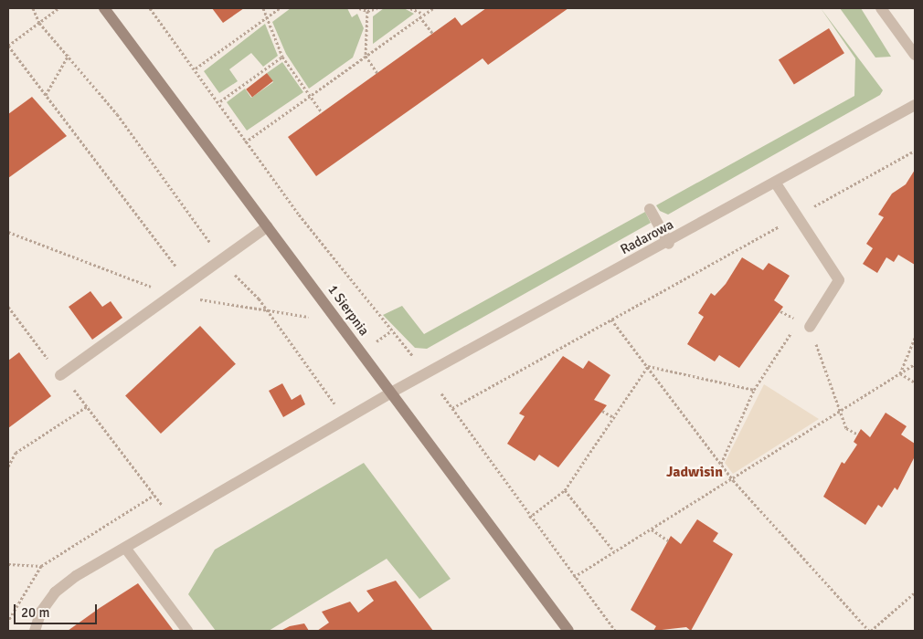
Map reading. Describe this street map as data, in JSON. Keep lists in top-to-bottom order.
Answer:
{
  "streets": {
    "street": ["Radarowa", "1 Sierpnia"]
  },
  "crossings": [
    ["Radarowa", "1 Sierpnia"]
  ],
  "districts": ["Jadwisin"],
  "scale_bar": "20 m"
}
